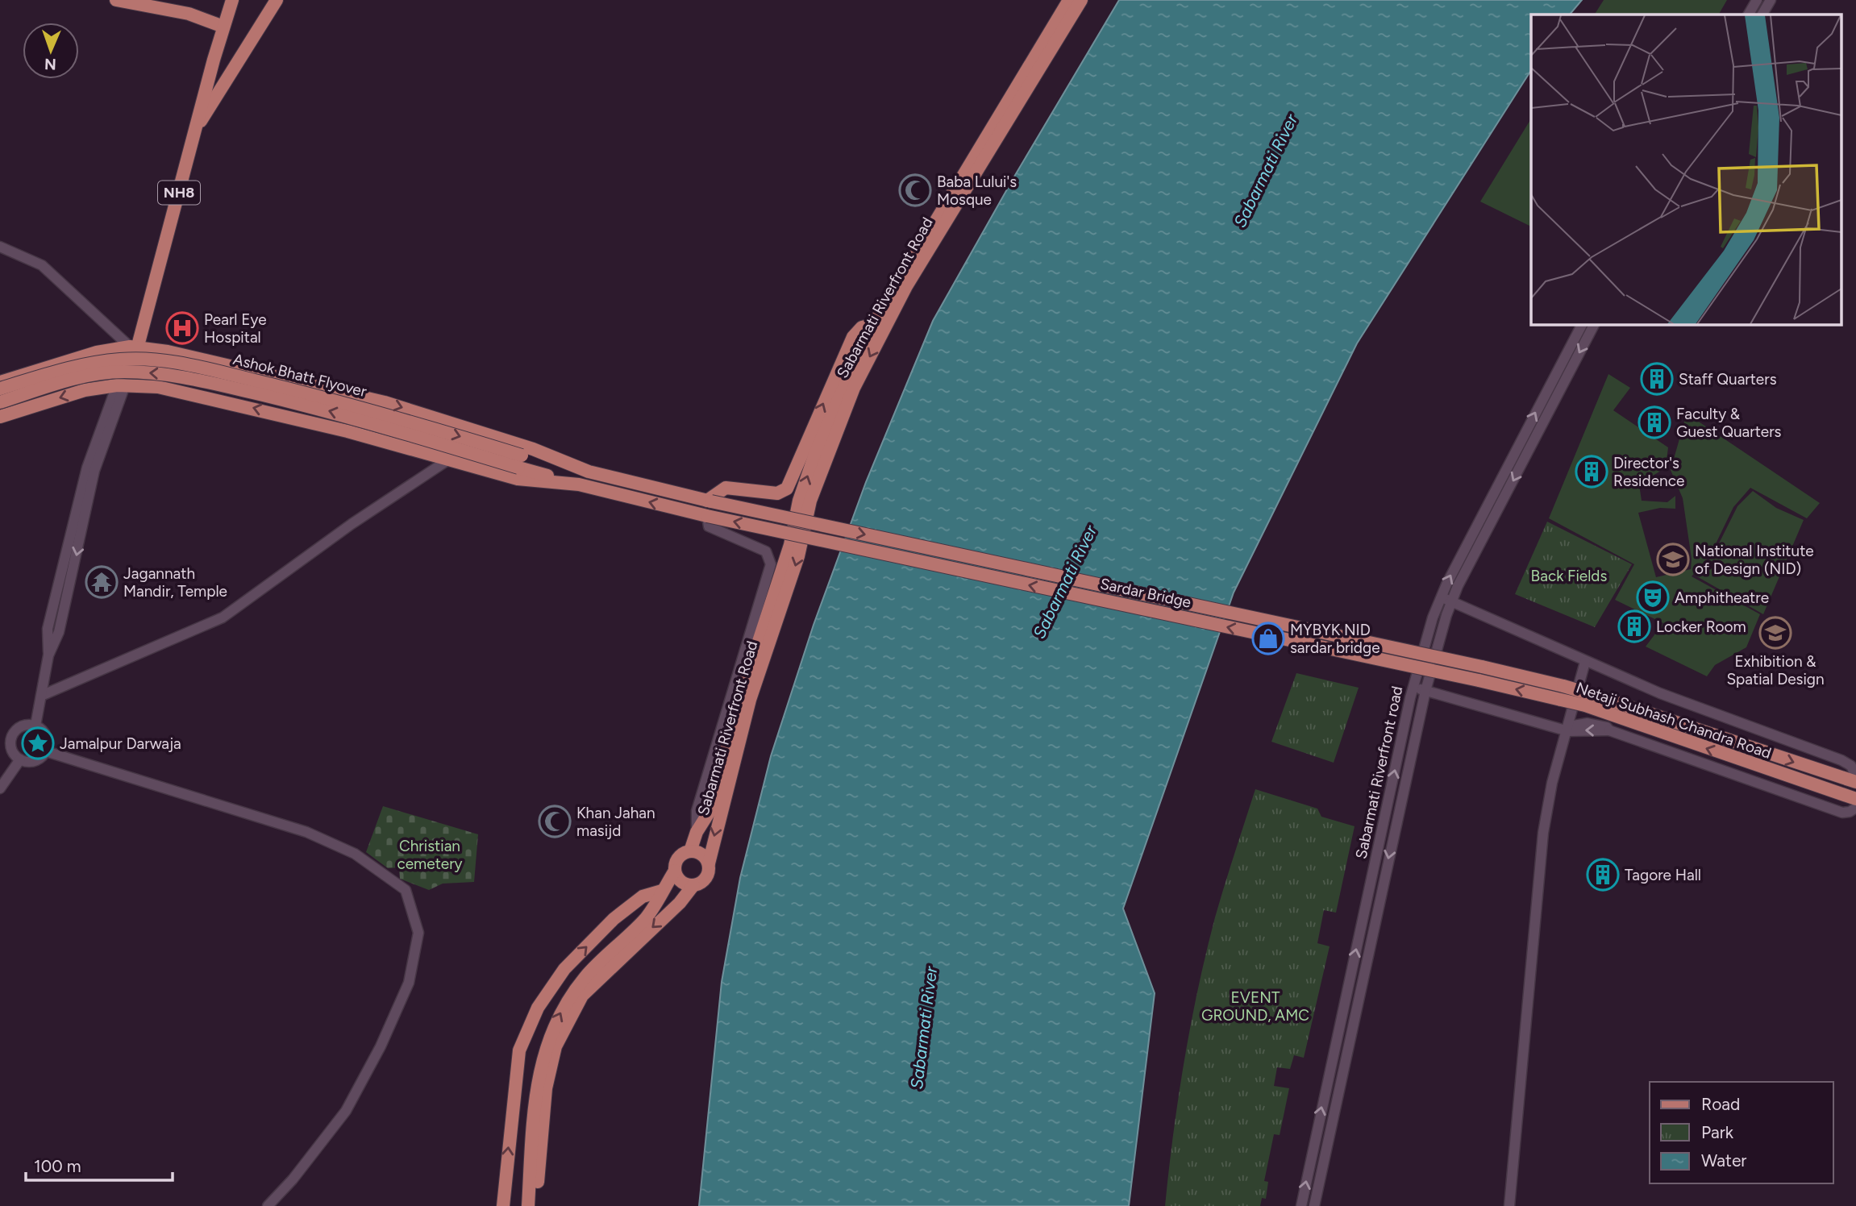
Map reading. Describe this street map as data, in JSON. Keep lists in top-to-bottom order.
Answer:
{
  "streets": {
    "main road": [
      "NH8",
      "Sabarmati Riverfront Road",
      "Ashok Bhatt Flyover",
      "Sardar Bridge",
      "Netaji Subhash Chandra Road"
    ],
    "street": ["Sabarmati Riverfront road"]
  },
  "crossings": [
    ["Ashok Bhatt Flyover", "Sardar Bridge"],
    ["Sardar Bridge", "Netaji Subhash Chandra Road"]
  ],
  "water": ["Sabarmati River"],
  "parks": ["Back Fields", "Christian cemetery", "EVENT GROUND, AMC"],
  "places": {
    "mosque": ["Baba Lului's Mosque", "Khan Jahan masijd"],
    "hospital": ["Pearl Eye Hospital"],
    "building": [
      "Staff Quarters",
      "Faculty & Guest Quarters",
      "Director's Residence",
      "Locker Room",
      "Tagore Hall"
    ],
    "school or university": ["National Institute of Design (NID)", "Exhibition & Spatial Design"],
    "temple": ["Jagannath Mandir, Temple"],
    "theatre": ["Amphitheatre"],
    "shop": ["MYBYK NID sardar bridge"],
    "place": ["Jamalpur Darwaja"]
  },
  "legend": ["Road", "Park", "Water"],
  "scale_bar": "100 m",
  "north": "bottom"
}
